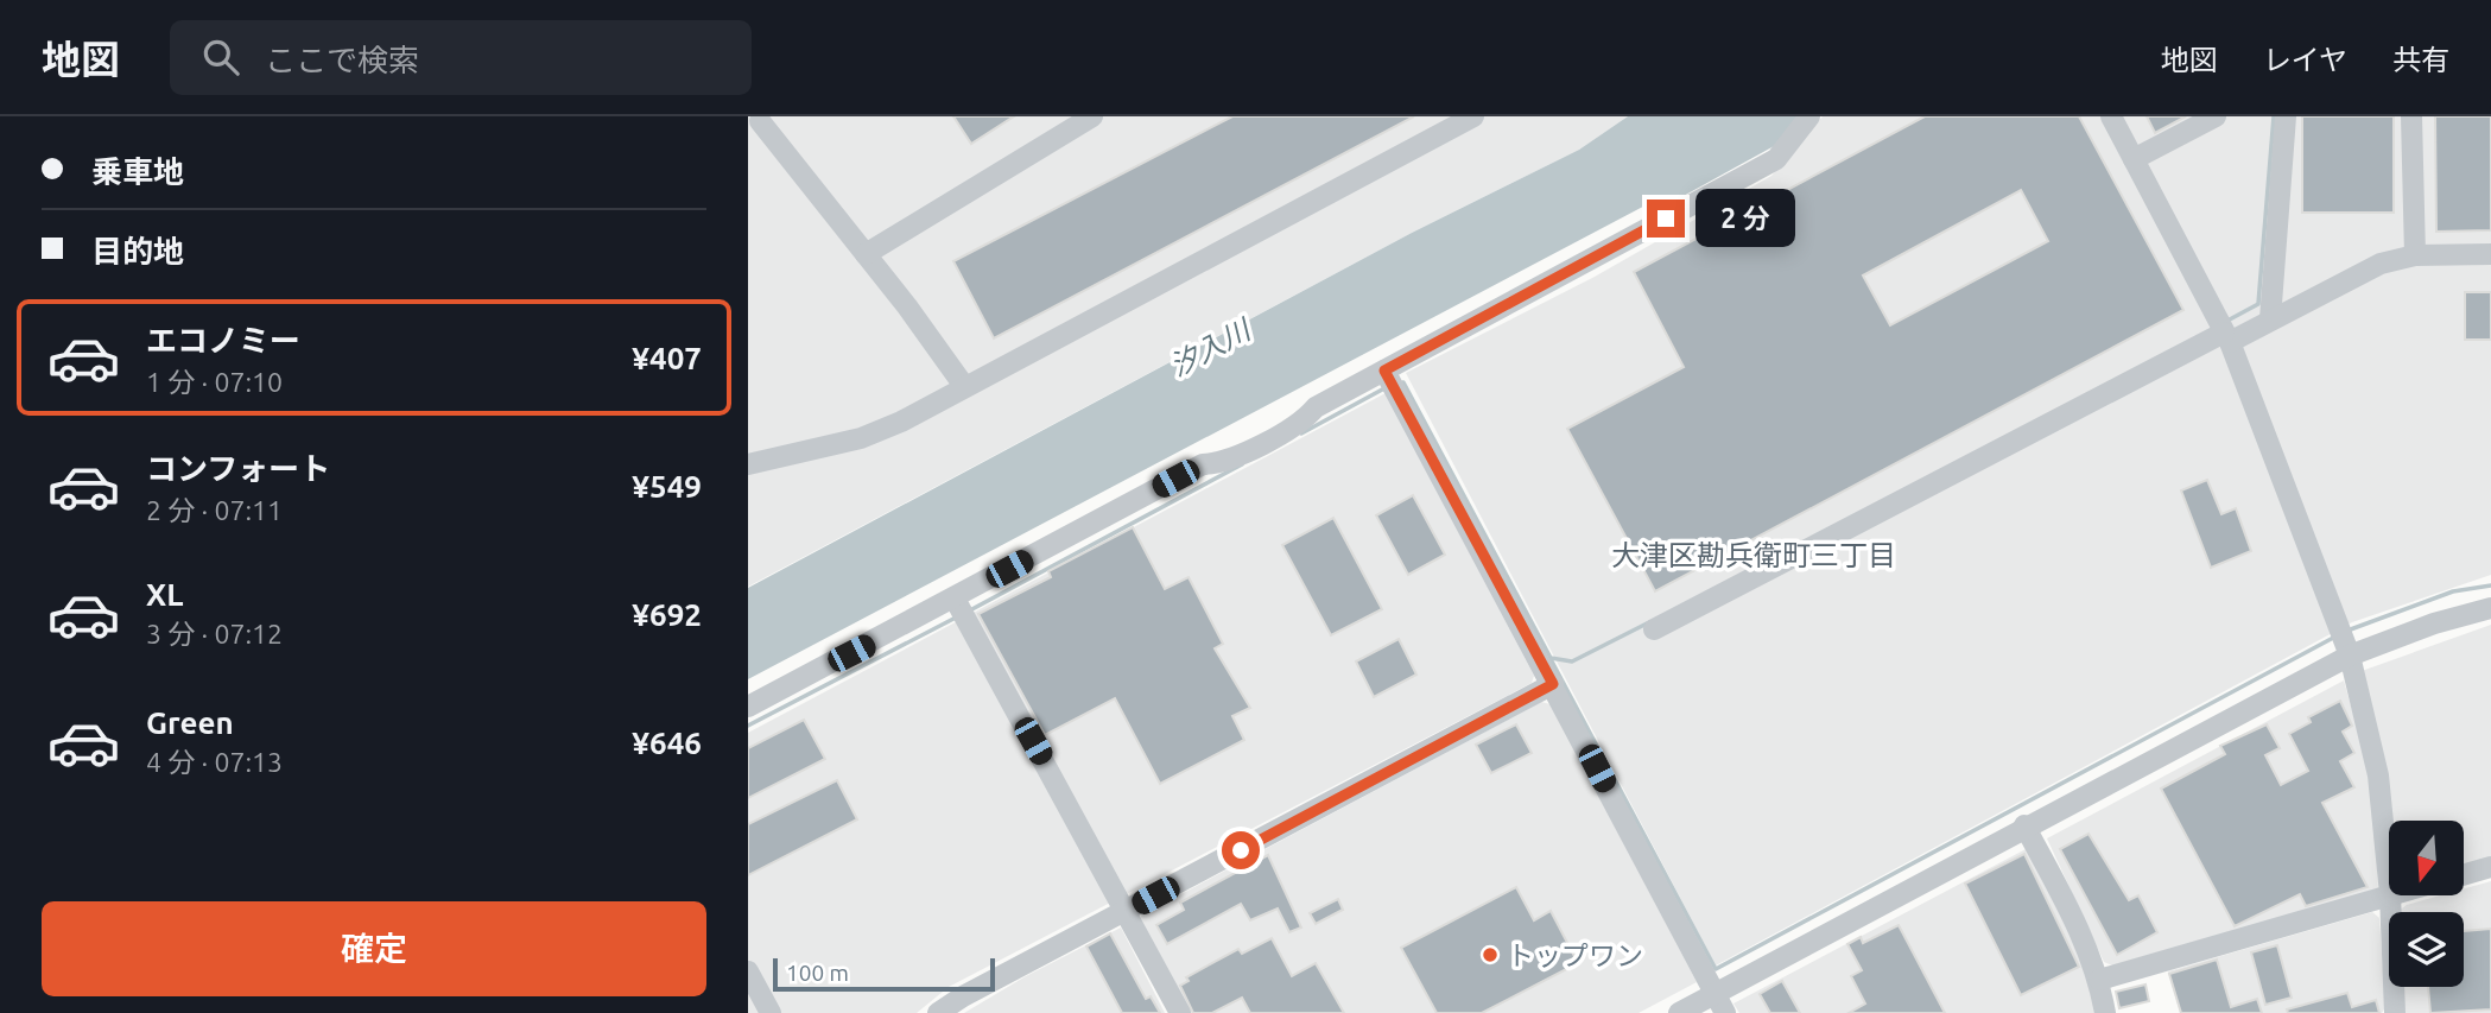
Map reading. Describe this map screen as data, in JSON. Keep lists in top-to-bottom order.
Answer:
{
  "districts": ["大津区勘兵衛町三丁目"],
  "water": ["汐入川"],
  "places": ["トップワン"],
  "scale_bar": "100 m",
  "north": "bottom",
  "page": {
    "header": "地図",
    "search": "ここで検索",
    "nav": ["地図", "レイヤ", "共有"],
    "banner": ["乗車地", "目的地"],
    "bubble": "2 分",
    "list": [
      {
        "name": "エコノミー",
        "note": "1 分 · 07:10",
        "value": "¥407"
      },
      {
        "name": "コンフォート",
        "note": "2 分 · 07:11",
        "value": "¥549"
      },
      {
        "name": "XL",
        "note": "3 分 · 07:12",
        "value": "¥692"
      },
      {
        "name": "Green",
        "note": "4 分 · 07:13",
        "value": "¥646"
      }
    ],
    "buttons": "確定",
    "scale": "100 m"
  }
}
